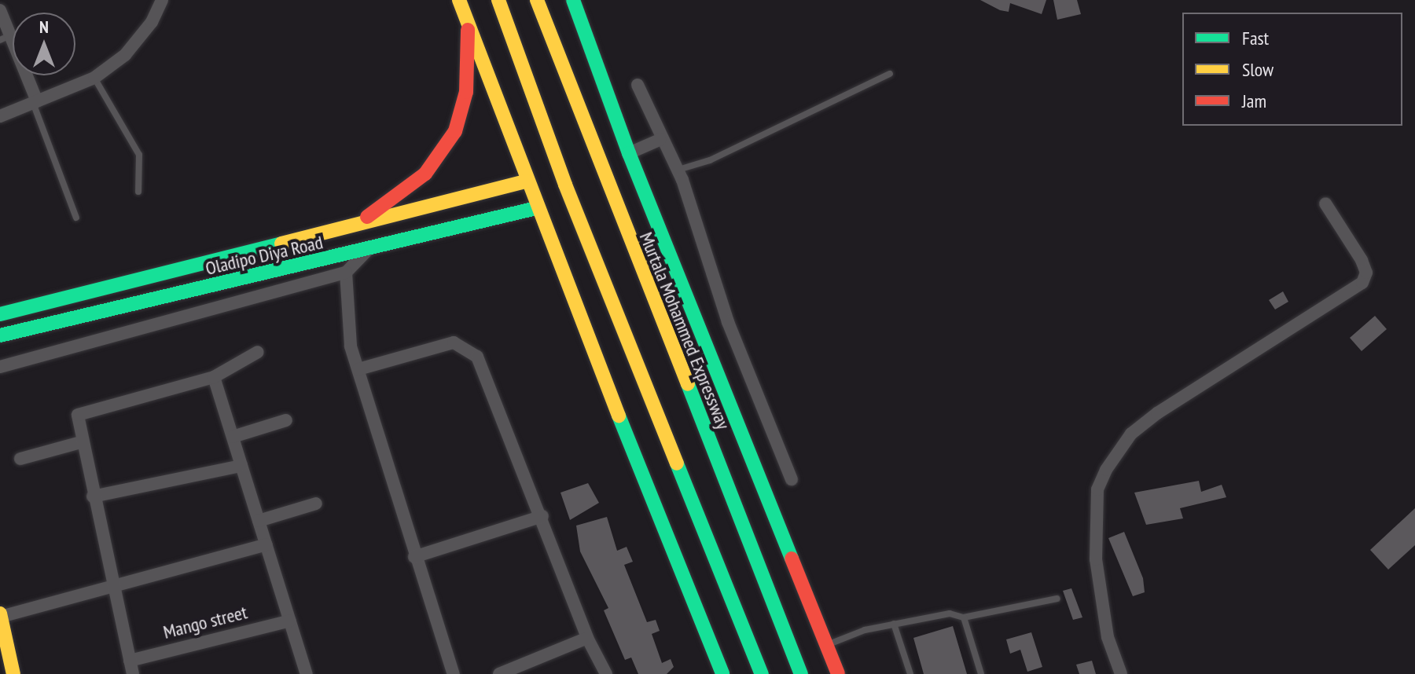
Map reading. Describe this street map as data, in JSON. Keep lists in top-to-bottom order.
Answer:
{
  "streets": {
    "main road": ["Oladipo Diya Road", "Murtala Mohammed Expressway"],
    "street": ["Mango street"]
  },
  "legend": ["Fast", "Slow", "Jam"],
  "north": "top"
}
